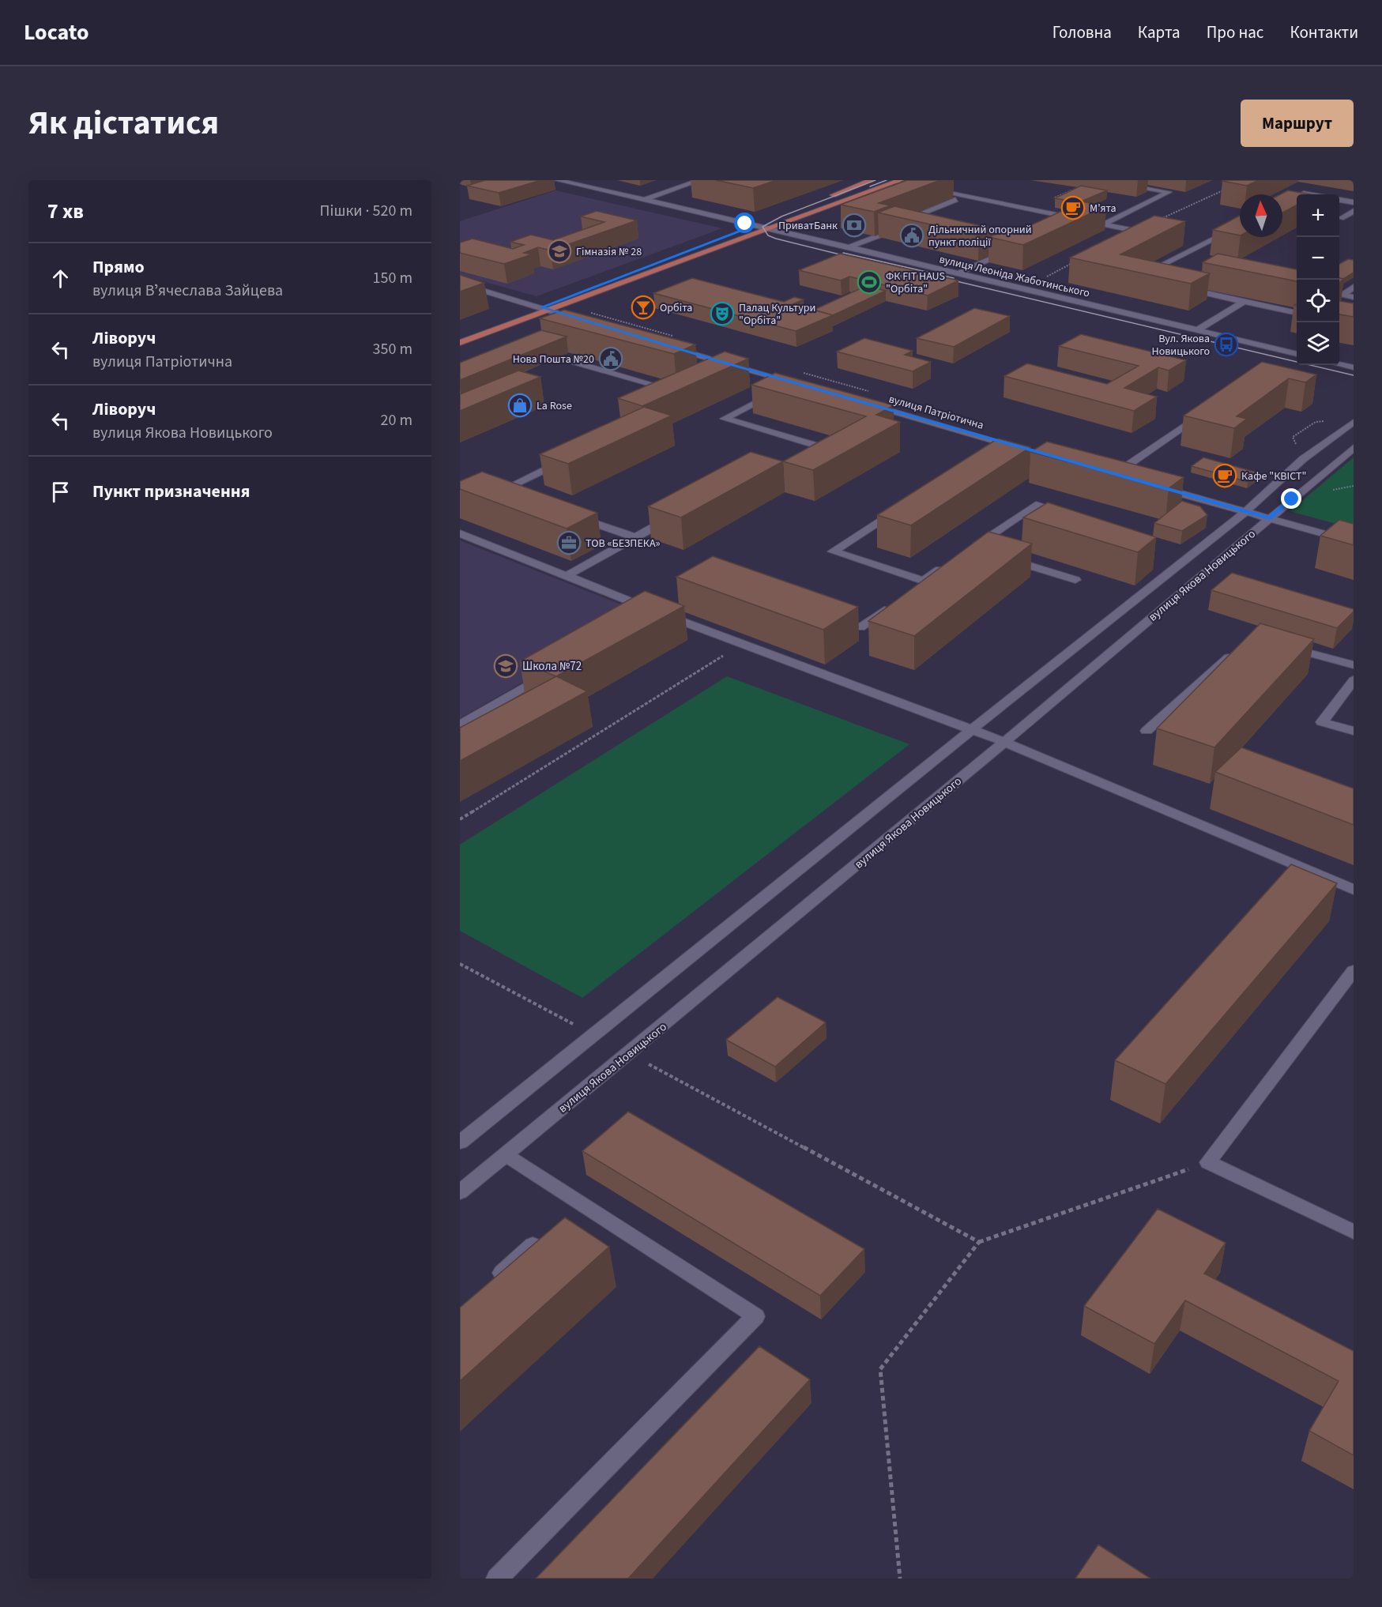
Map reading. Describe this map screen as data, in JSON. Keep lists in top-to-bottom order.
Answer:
{
  "streets": {
    "street": ["вулиця Леоніда Жаботинського", "вулиця Патріотична", "вулиця Якова Новицького"]
  },
  "places": {
    "cafe": ["М'ята", "Кафе \"КВІСТ\""],
    "bank": ["ПриватБанк"],
    "public building": ["Дільничний опорний пункт поліції", "Нова Пошта №20"],
    "school or university": ["Гімназія № 28", "Школа №72"],
    "sports": ["ФК FIT HAUS \"Орбіта\""],
    "bar": ["Орбіта"],
    "theatre": ["Палац Культури \"Орбіта\""],
    "bus stop": ["Вул. Якова Новицького"],
    "shop": ["La Rose"],
    "office": ["ТОВ «БЕЗПЕКА»"]
  },
  "north": "top",
  "page": {
    "header": "Locato",
    "nav": [
      "Головна",
      "Карта",
      "Про нас",
      "Контакти"
    ],
    "title": "Як дістатися",
    "buttons": "Маршрут",
    "heading": ["7 хв", "Пішки · 520 m"],
    "map_buttons": ["+", "−"],
    "list": [
      ["Прямо", "вулиця Вʼячеслава Зайцева", "150 m"],
      ["Ліворуч", "вулиця Патріотична", "350 m"],
      ["Ліворуч", "вулиця Якова Новицького", "20 m"],
      "Пункт призначення"
    ]
  }
}
